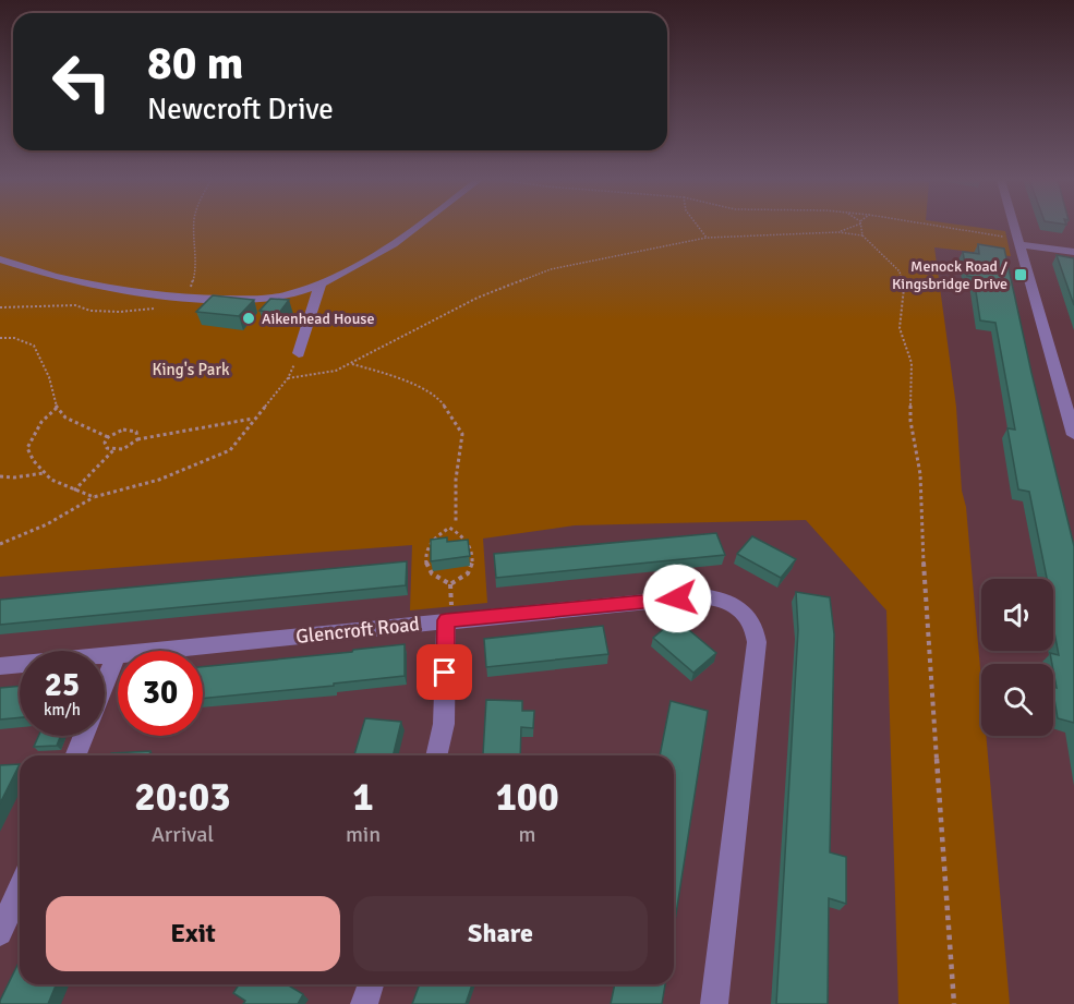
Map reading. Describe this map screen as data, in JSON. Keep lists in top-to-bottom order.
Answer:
{
  "streets": {
    "street": ["Glencroft Road"]
  },
  "parks": ["King's Park"],
  "places": {
    "transit": ["Menock Road / Kingsbridge Drive"],
    "other": ["Aikenhead House"]
  },
  "page": {
    "turn": ["80 m", "Newcroft Drive"],
    "speed": "25 km/h",
    "limit": "30",
    "eta": [
      "20:03",
      "Arrival",
      "1",
      "min",
      "100",
      "m"
    ],
    "buttons": ["Exit", "Share"]
  }
}
